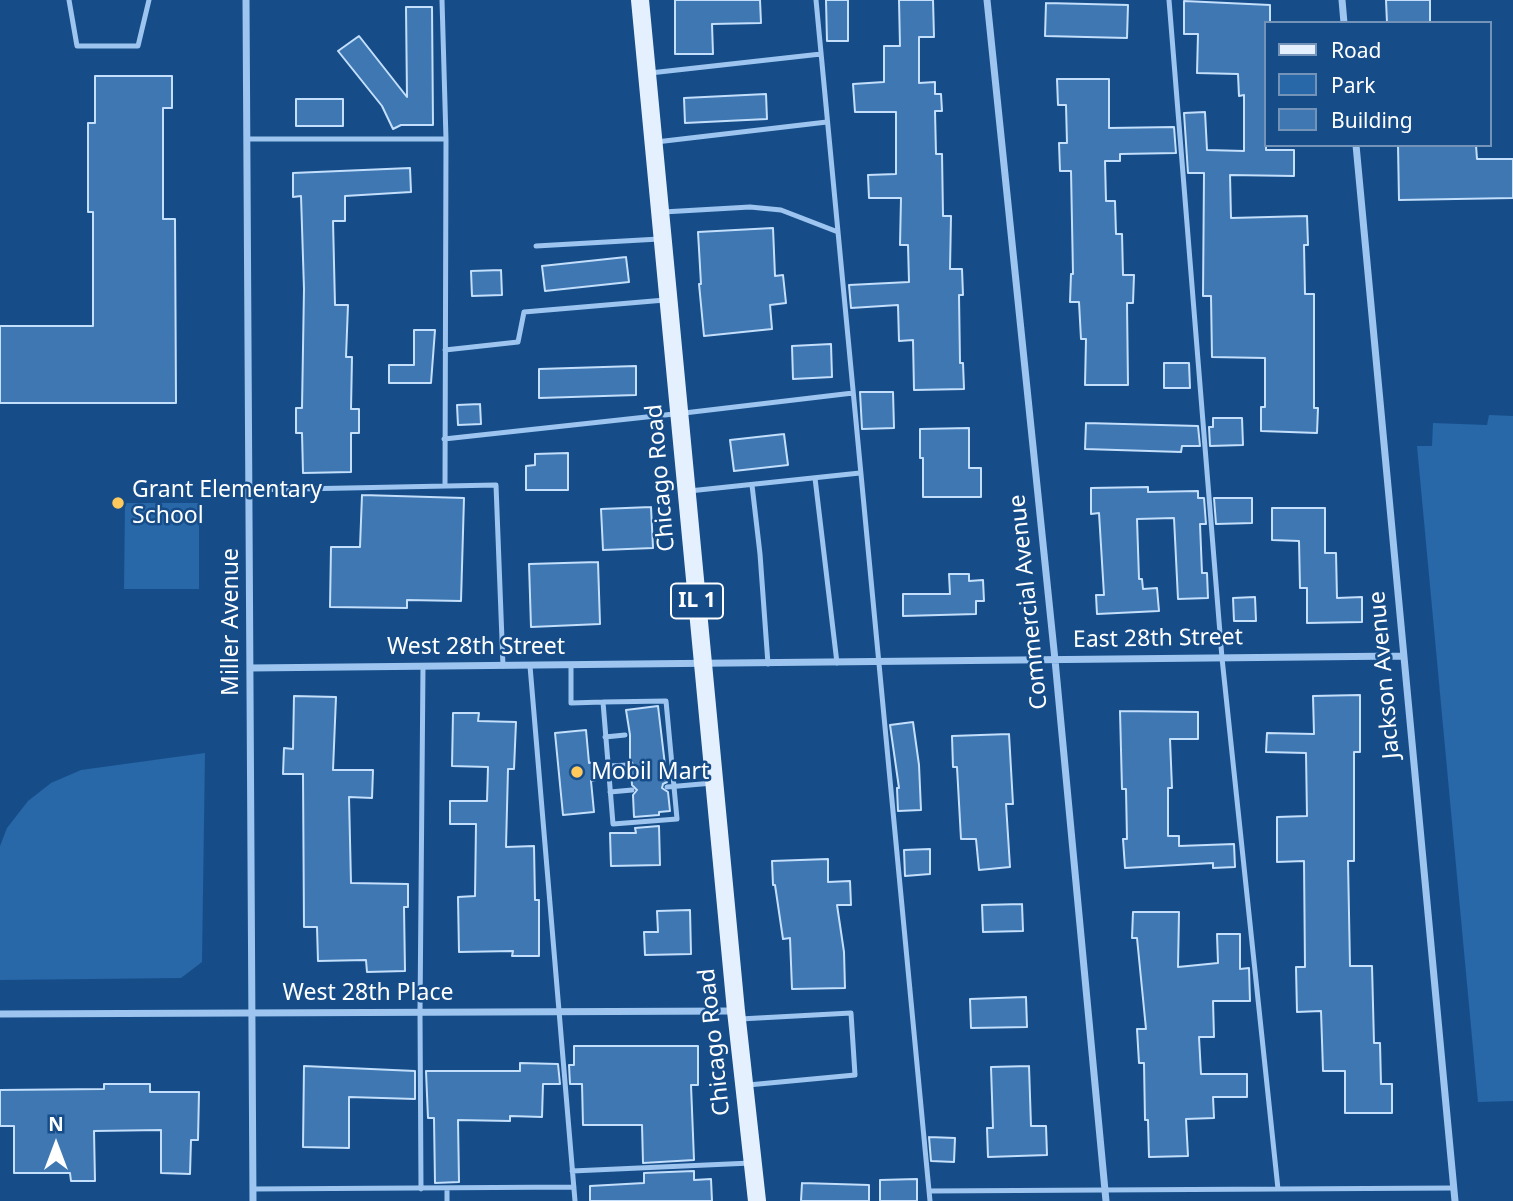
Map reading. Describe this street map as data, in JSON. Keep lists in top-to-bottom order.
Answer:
{
  "streets": {
    "main road": ["Chicago Road", "IL 1"],
    "street": [
      "Commercial Avenue",
      "Miller Avenue",
      "East 28th Street",
      "West 28th Street",
      "Jackson Avenue",
      "West 28th Place"
    ]
  },
  "crossings": [
    ["Chicago Road", "East 28th Street"],
    ["Chicago Road", "West 28th Street"],
    ["Chicago Road", "West 28th Place"],
    ["Commercial Avenue", "East 28th Street"],
    ["Miller Avenue", "West 28th Street"],
    ["Miller Avenue", "West 28th Place"],
    ["East 28th Street", "West 28th Street"],
    ["East 28th Street", "Jackson Avenue"]
  ],
  "places": ["Grant Elementary School", "Mobil Mart"],
  "legend": ["Road", "Park", "Building"],
  "north": "top"
}
